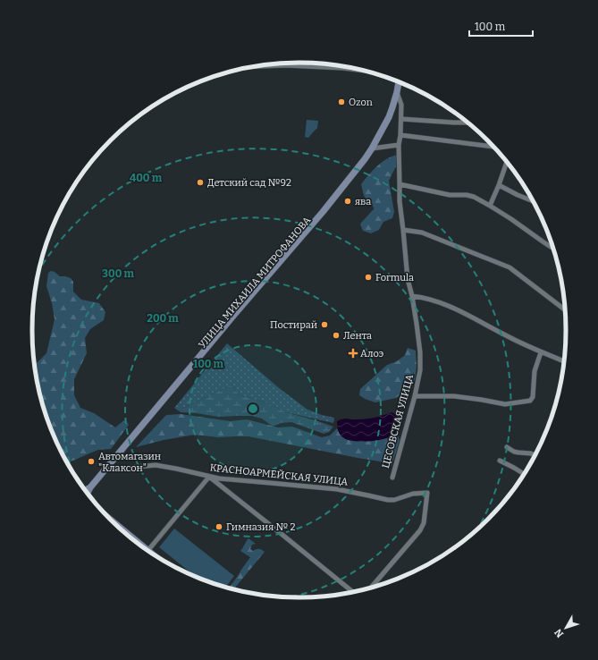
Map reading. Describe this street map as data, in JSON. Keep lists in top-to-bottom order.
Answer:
{
  "streets": {
    "main road": ["УЛИЦА МИХАИЛА МИТРОФАНОВА"],
    "street": ["ЦЕСОВСКАЯ УЛИЦА", "КРАСНОАРМЕЙСКАЯ УЛИЦА"]
  },
  "crossings": [
    ["УЛИЦА МИХАИЛА МИТРОФАНОВА", "ЦЕСОВСКАЯ УЛИЦА"],
    ["УЛИЦА МИХАИЛА МИТРОФАНОВА", "КРАСНОАРМЕЙСКАЯ УЛИЦА"]
  ],
  "places": {
    "other": [
      "Ozon",
      "Детский сад №92",
      "ява",
      "Formula",
      "Постирай",
      "Лента",
      "Автомагазин \"Клаксон\"",
      "Гимназия № 2"
    ],
    "health": ["Алоэ"]
  },
  "scale_bar": "100 m",
  "north": "bottom left",
  "rings": [
    "400 m",
    "300 m",
    "200 m",
    "100 m"
  ]
}
